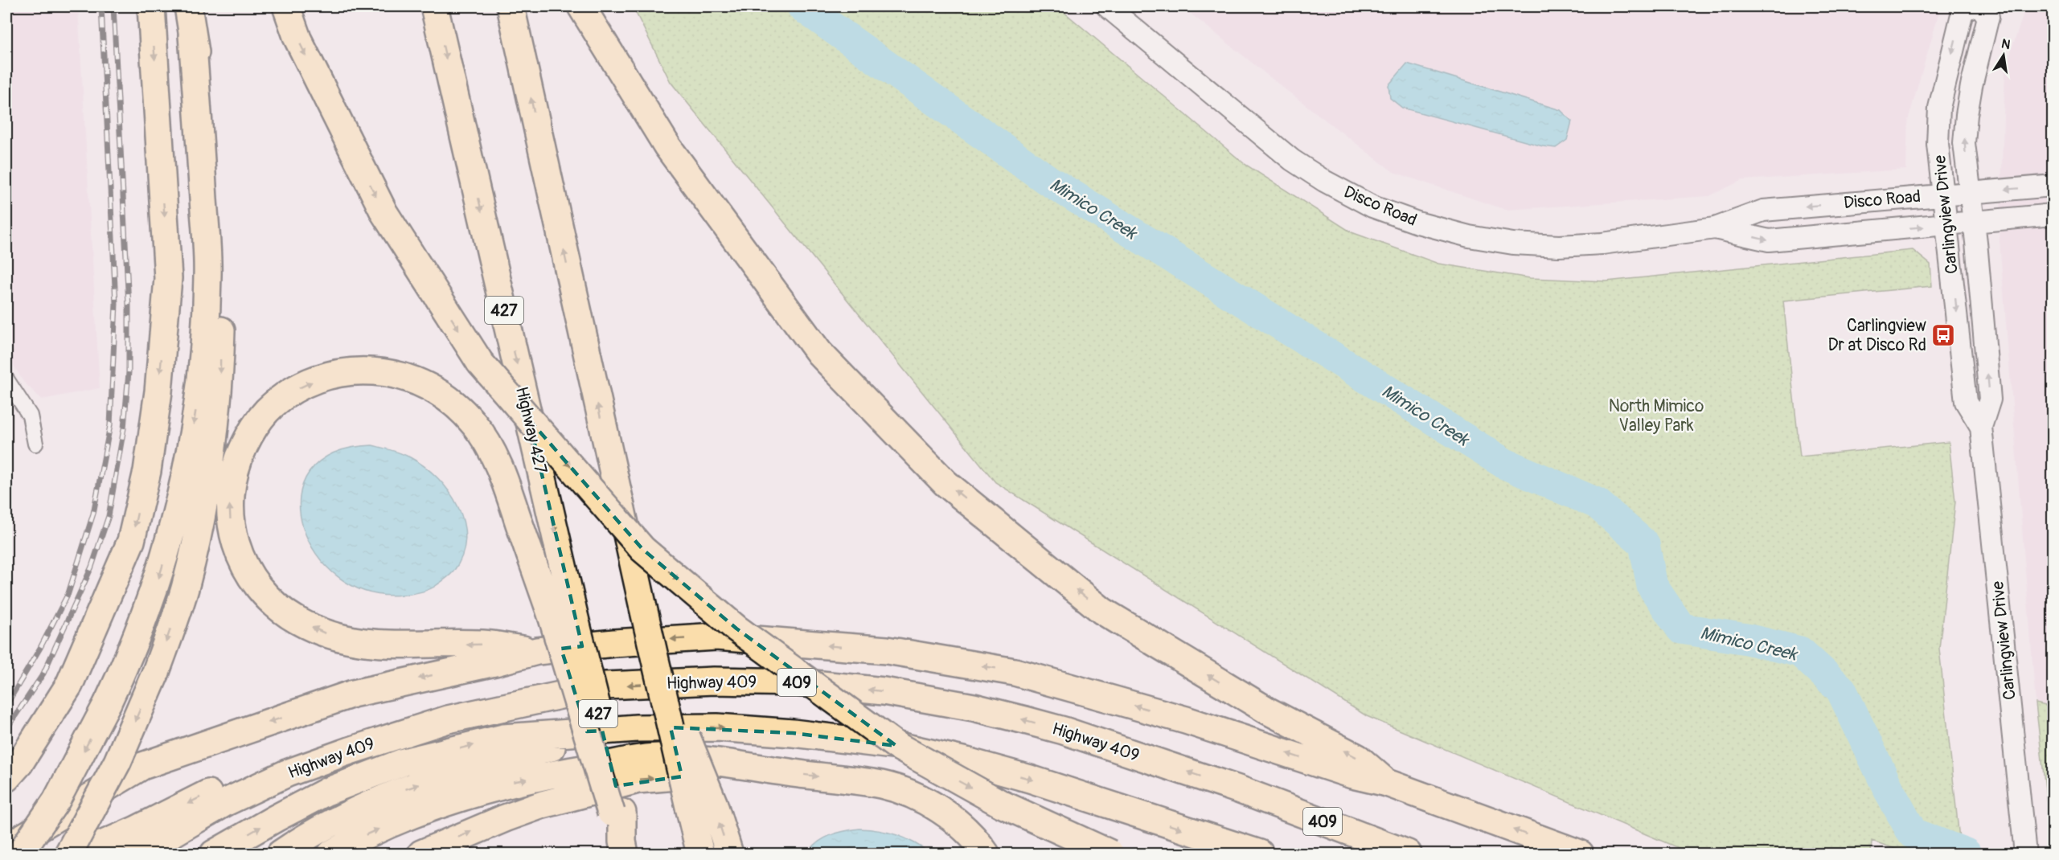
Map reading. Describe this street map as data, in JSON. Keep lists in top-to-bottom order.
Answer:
{
  "streets": {
    "highway": [
      "427",
      "Highway 427",
      "Highway 409",
      "409"
    ],
    "main road": ["Disco Road", "Carlingview Drive"]
  },
  "crossings": [
    ["Disco Road", "Carlingview Drive"]
  ],
  "water": ["Mimico Creek"],
  "parks": ["North Mimico Valley Park"],
  "places": {
    "bus stop": ["Carlingview Dr at Disco Rd"]
  },
  "north": "top"
}
